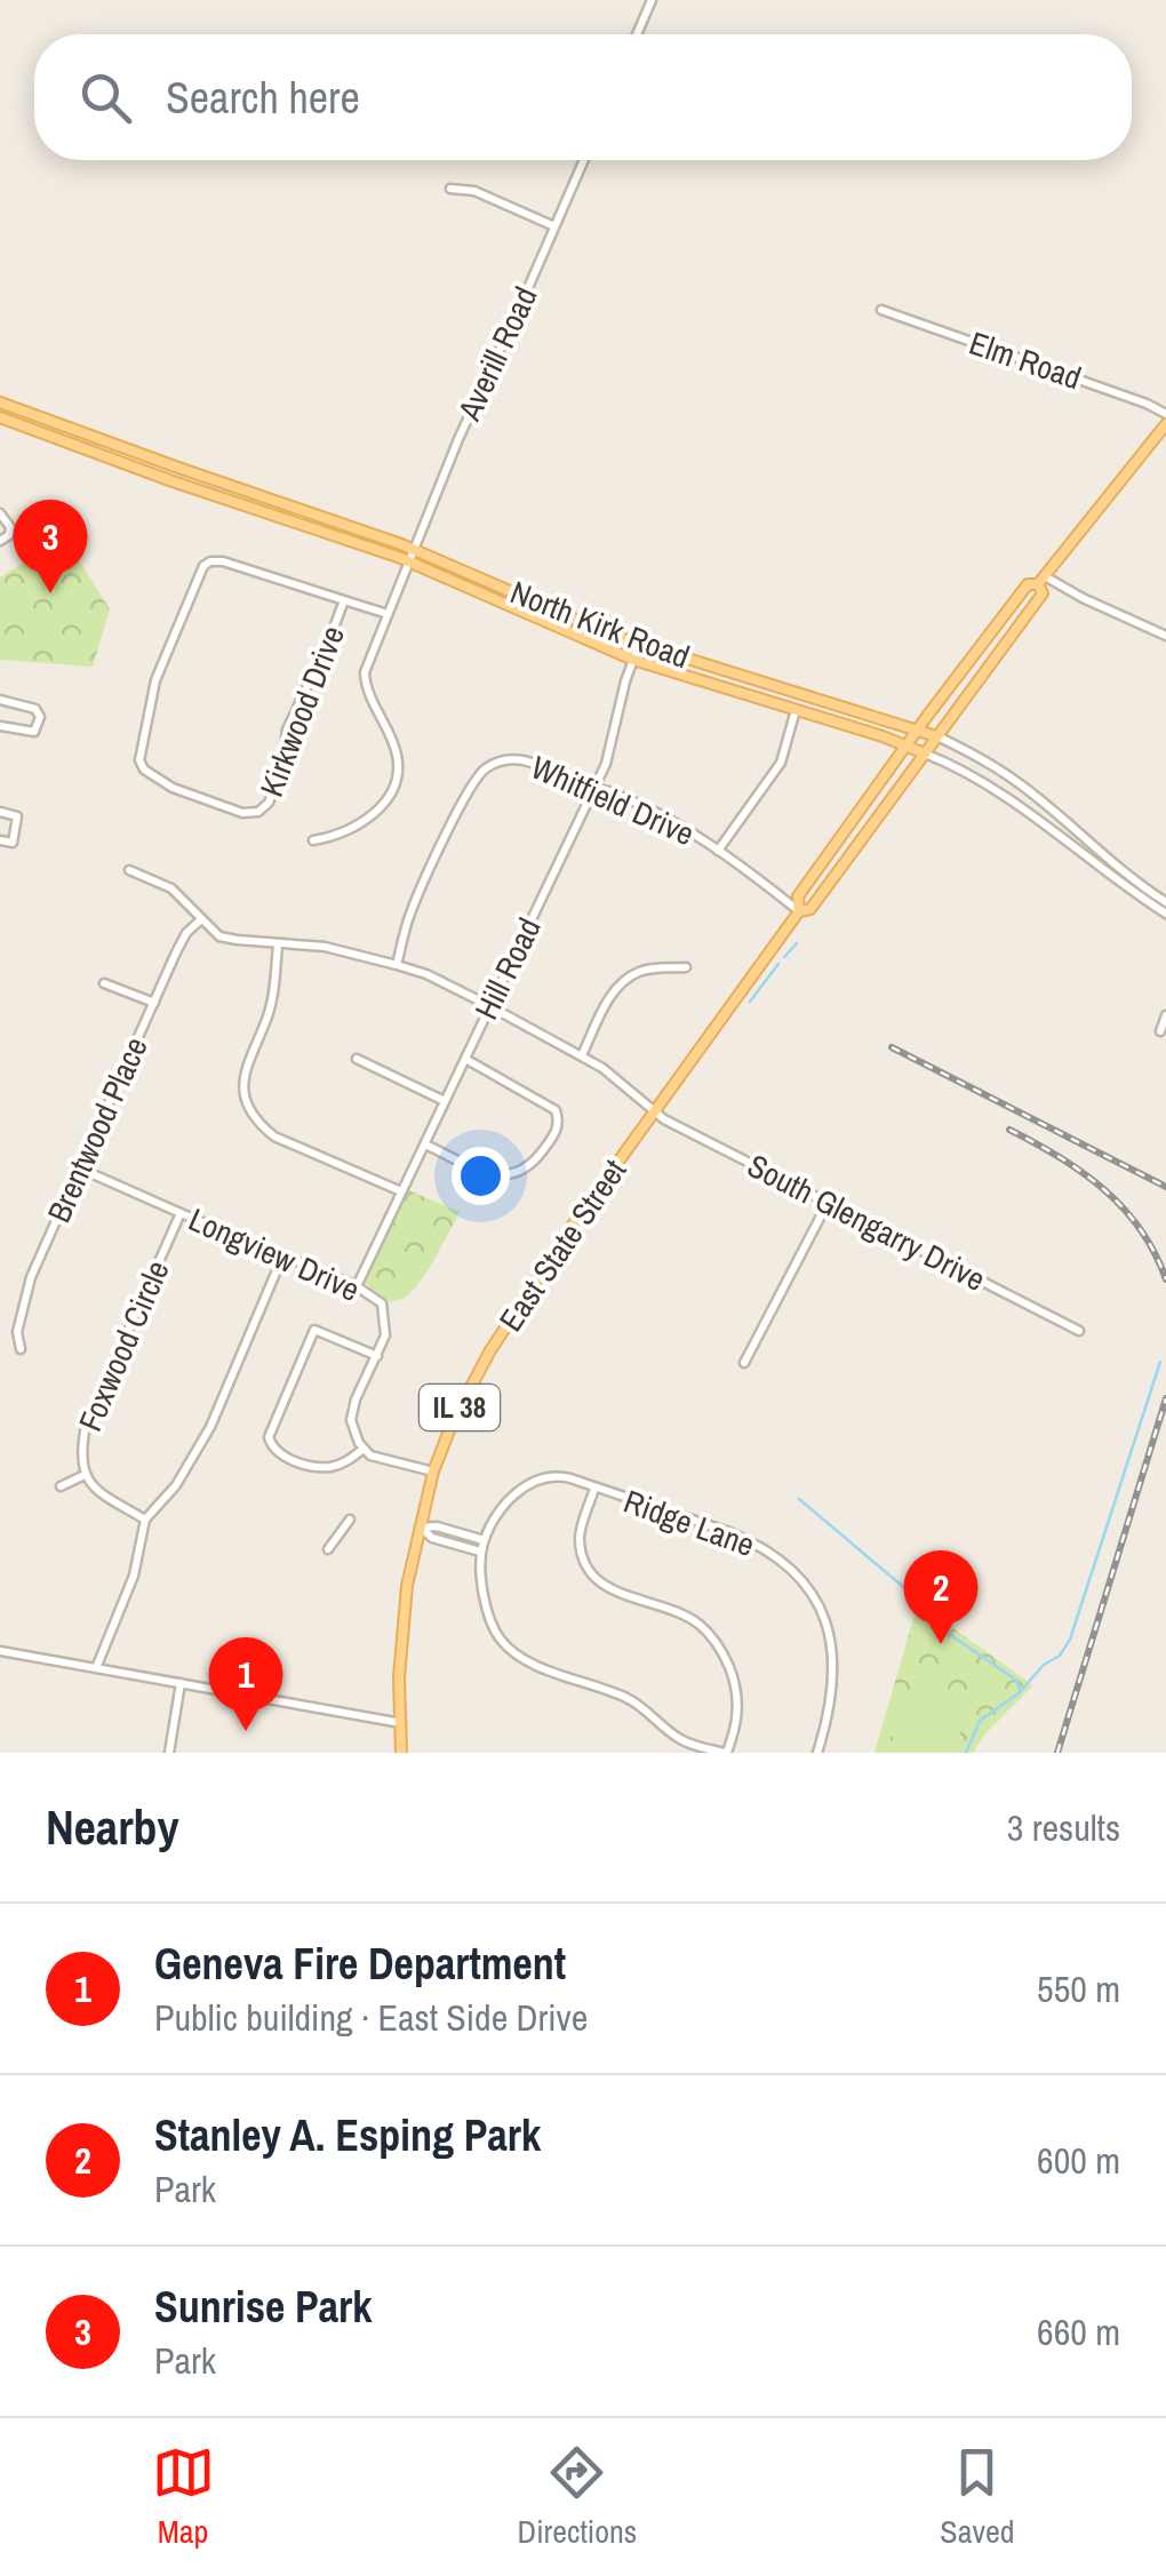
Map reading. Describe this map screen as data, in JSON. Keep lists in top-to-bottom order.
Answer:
{
  "streets": {
    "main road": ["North Kirk Road", "East State Street", "IL 38"],
    "street": [
      "Averill Road",
      "Elm Road",
      "Kirkwood Drive",
      "Whitfield Drive",
      "Hill Road",
      "Brentwood Place",
      "South Glengarry Drive",
      "Longview Drive",
      "Foxwood Circle",
      "Ridge Lane"
    ]
  },
  "crossings": [
    ["Averill Road", "North Kirk Road"],
    ["Averill Road", "Kirkwood Drive"],
    ["North Kirk Road", "Hill Road"],
    ["North Kirk Road", "East State Street"],
    ["Whitfield Drive", "Hill Road"],
    ["Whitfield Drive", "South Glengarry Drive"],
    ["Whitfield Drive", "East State Street"],
    ["Hill Road", "South Glengarry Drive"],
    ["Hill Road", "Longview Drive"],
    ["Brentwood Place", "South Glengarry Drive"],
    ["Brentwood Place", "Longview Drive"],
    ["South Glengarry Drive", "East State Street"],
    ["Longview Drive", "Foxwood Circle"]
  ],
  "page": {
    "search": "Search here",
    "pins": ["3", "2", "1"],
    "heading": ["Nearby", "3 results"],
    "list": [
      {
        "mark": "1",
        "name": "Geneva Fire Department",
        "note": "Public building · East Side Drive",
        "value": "550 m"
      },
      {
        "mark": "2",
        "name": "Stanley A. Esping Park",
        "note": "Park",
        "value": "600 m"
      },
      {
        "mark": "3",
        "name": "Sunrise Park",
        "note": "Park",
        "value": "660 m"
      }
    ],
    "nav": ["Map", "Directions", "Saved"]
  }
}
